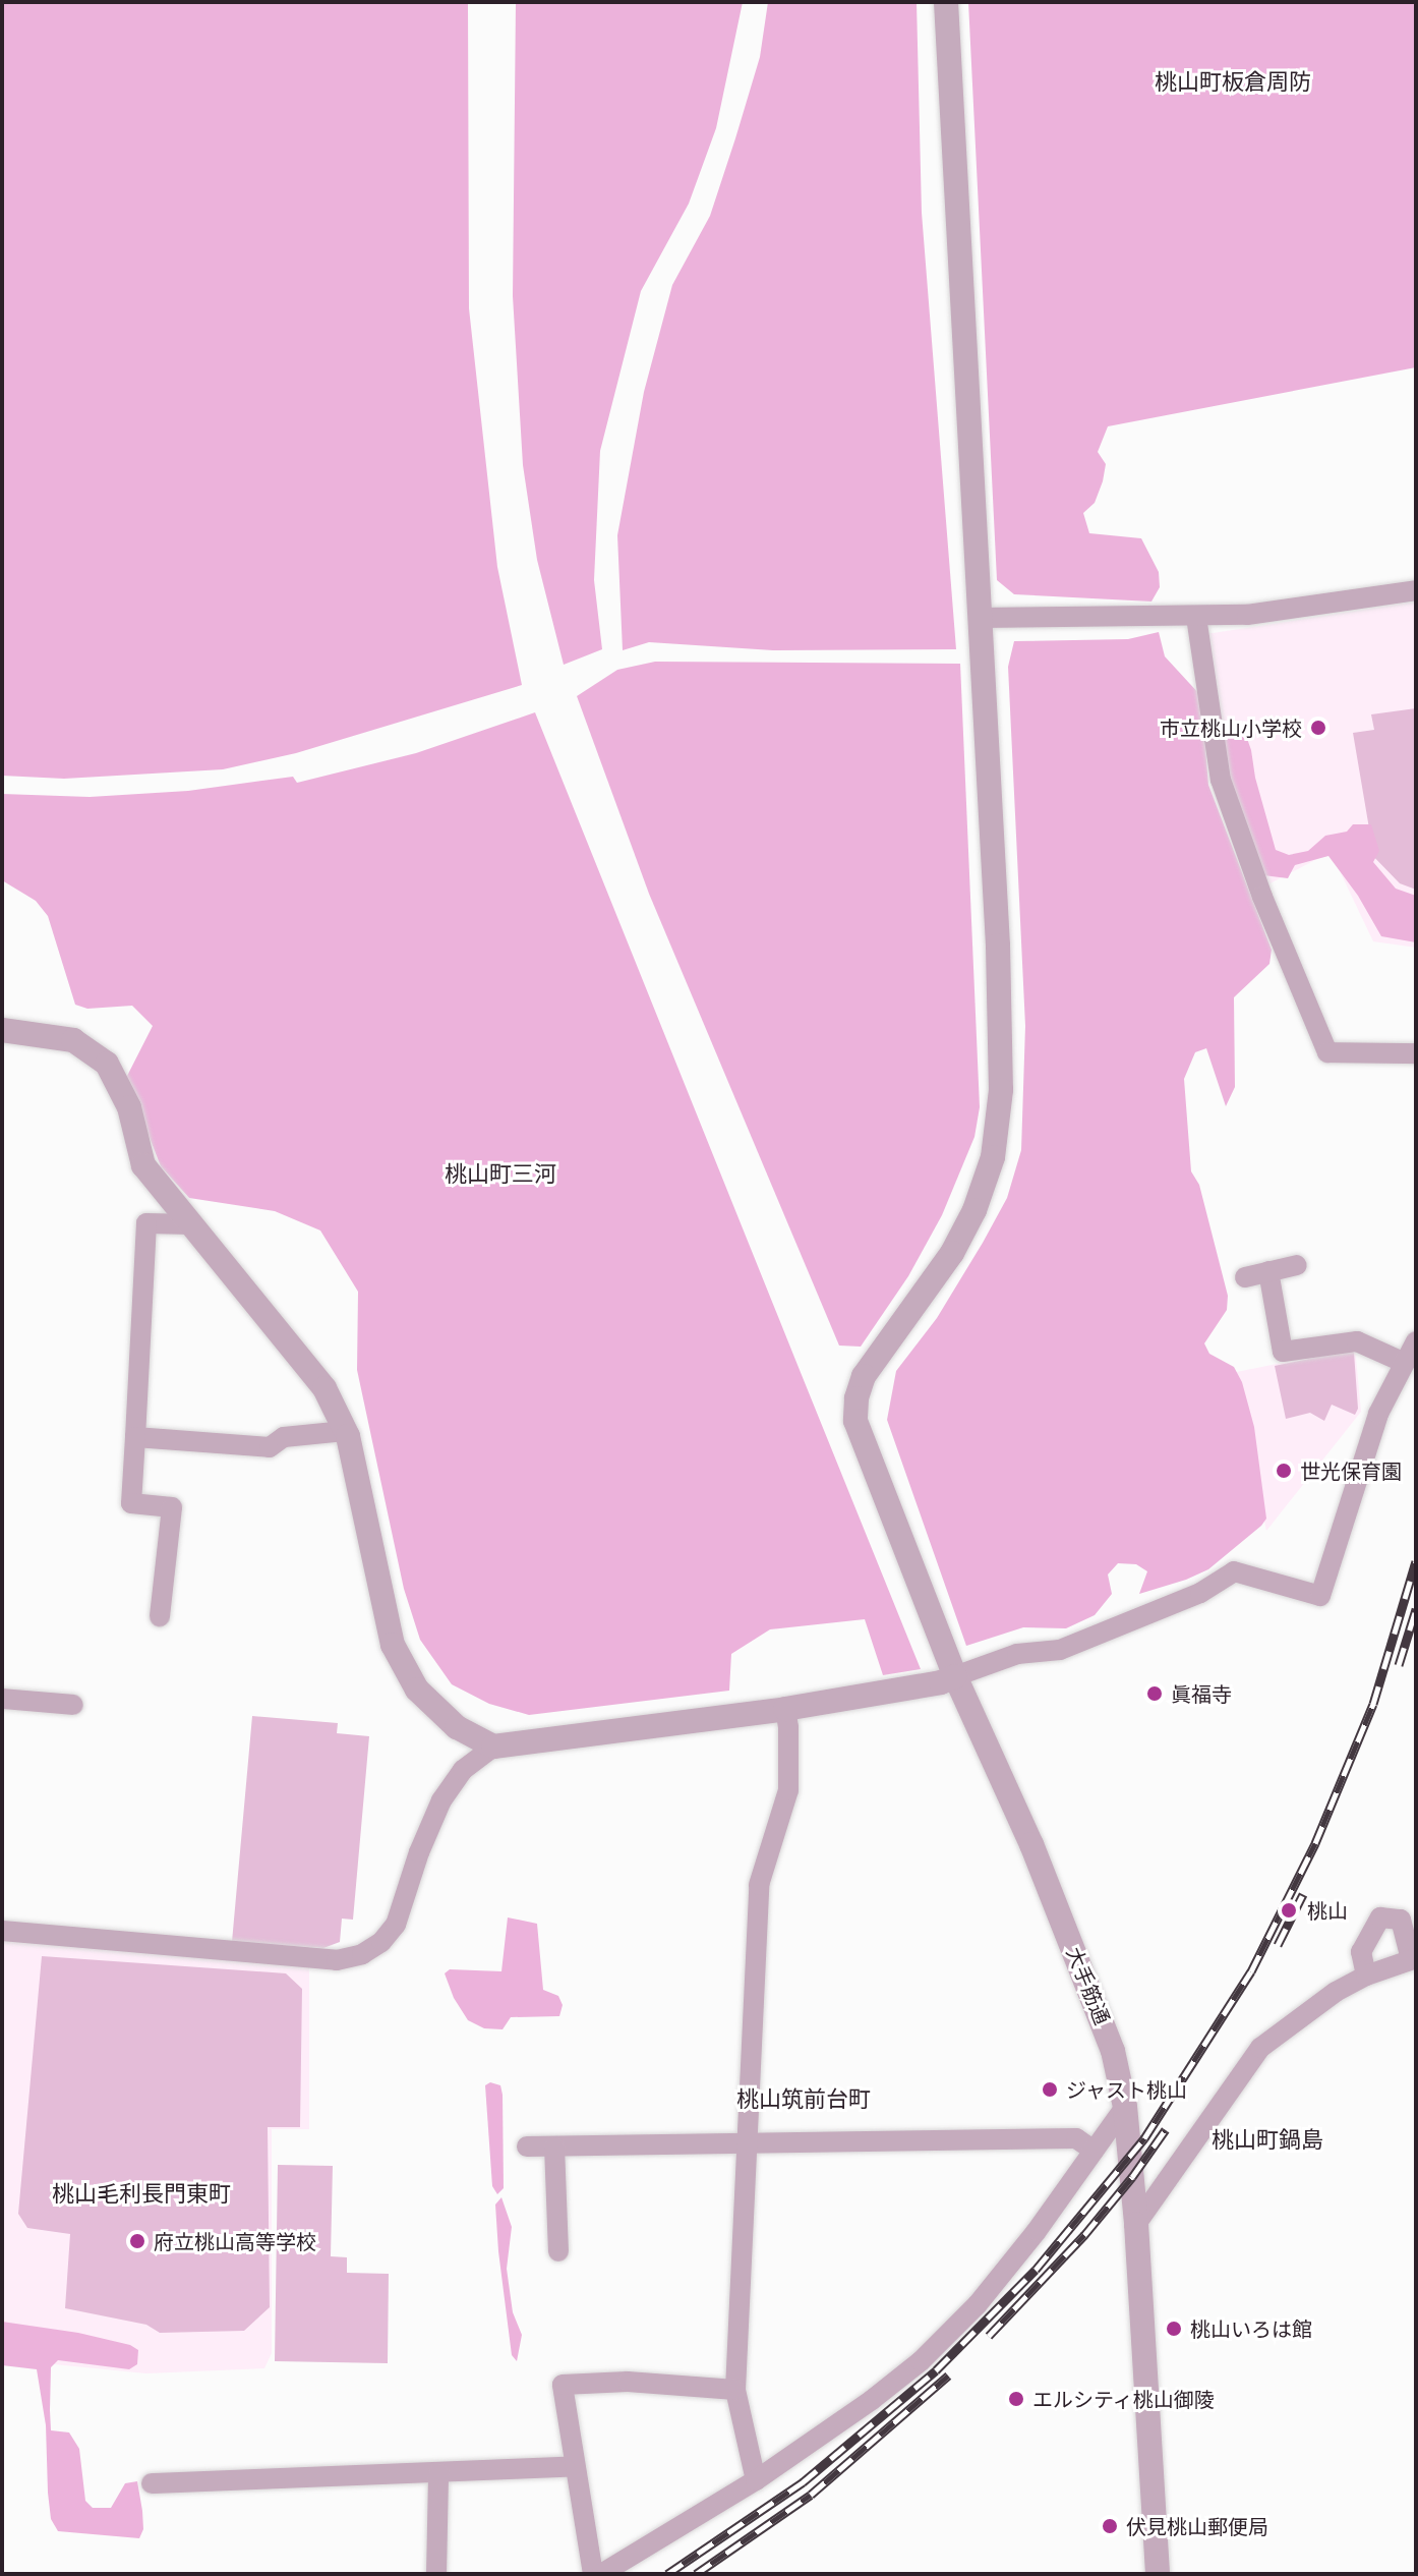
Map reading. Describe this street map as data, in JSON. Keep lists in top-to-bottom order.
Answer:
{
  "streets": {
    "street": ["大手筋通"]
  },
  "districts": [
    "桃山町板倉周防",
    "桃山町三河",
    "桃山筑前台町",
    "桃山町鍋島",
    "桃山毛利長門東町"
  ],
  "places": [
    "市立桃山小学校",
    "世光保育園",
    "眞福寺",
    "桃山",
    "ジャスト桃山",
    "府立桃山高等学校",
    "桃山いろは館",
    "エルシティ桃山御陵",
    "伏見桃山郵便局"
  ]
}
